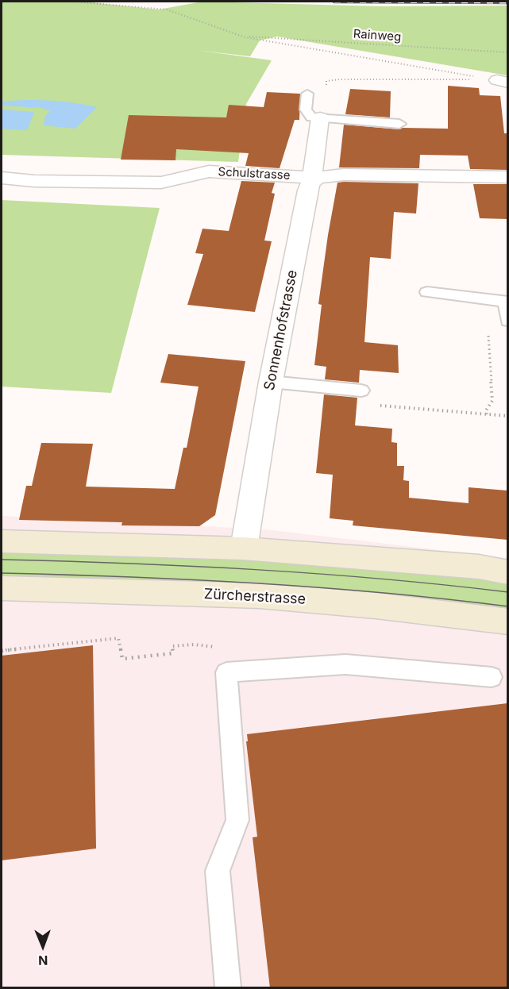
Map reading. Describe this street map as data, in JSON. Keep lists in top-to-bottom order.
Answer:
{
  "streets": {
    "main road": ["Zürcherstrasse"],
    "street": ["Schulstrasse", "Sonnenhofstrasse"],
    "path": ["Rainweg"]
  },
  "crossings": [
    ["Schulstrasse", "Sonnenhofstrasse"]
  ],
  "north": "bottom"
}
